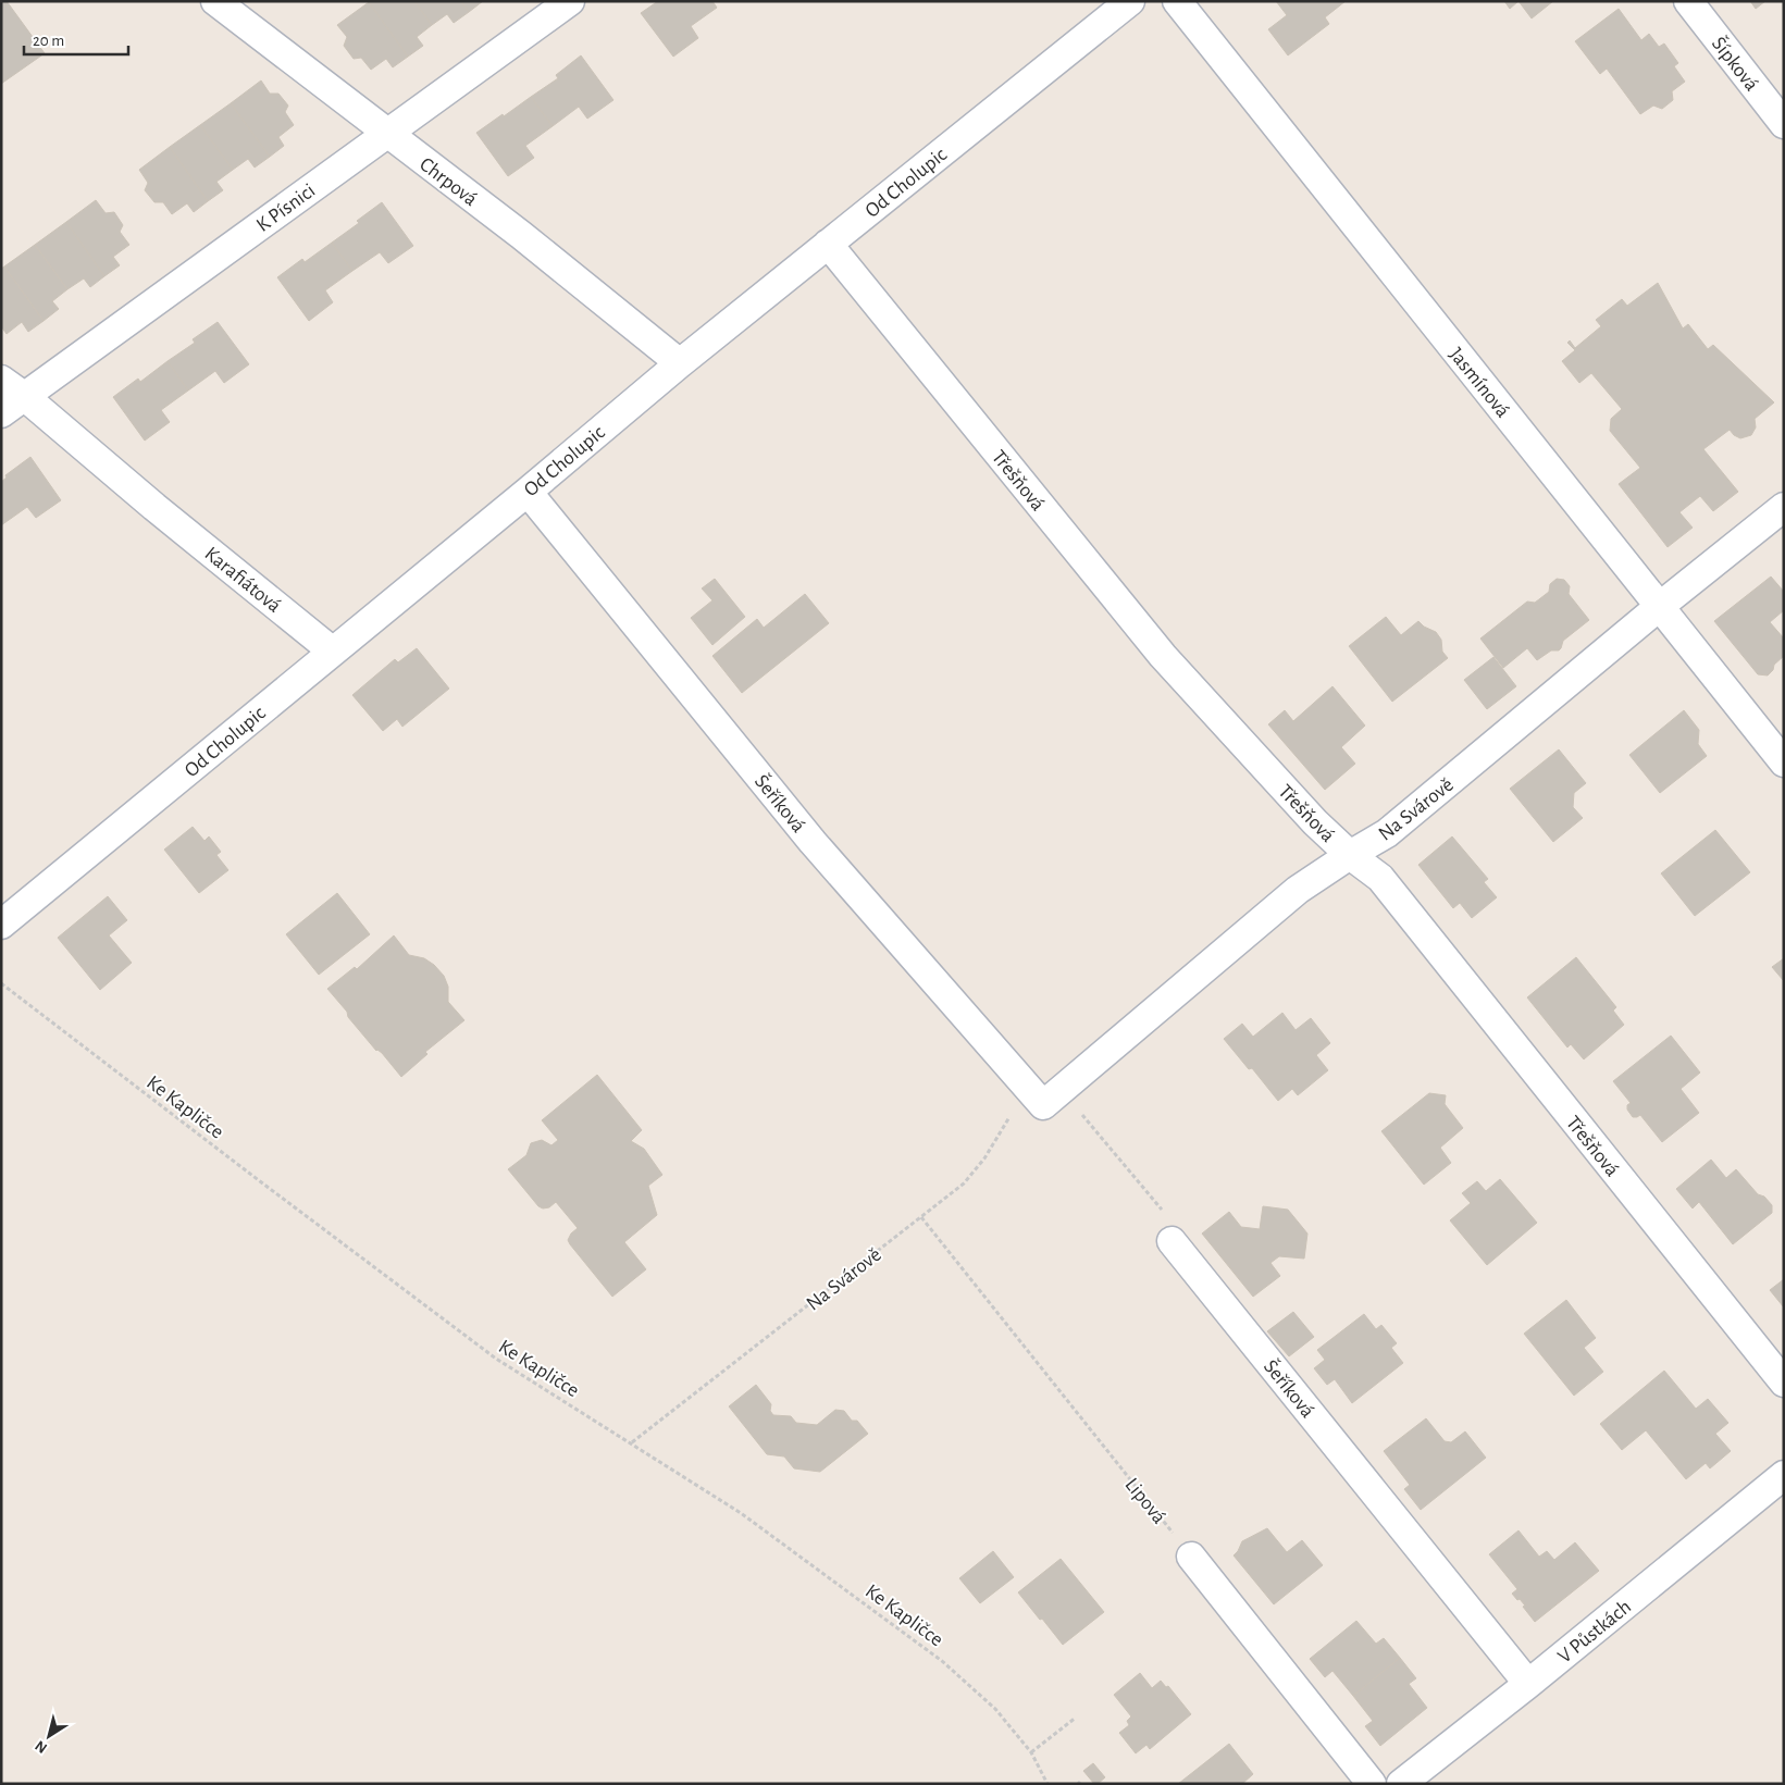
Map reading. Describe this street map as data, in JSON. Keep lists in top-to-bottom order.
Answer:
{
  "streets": {
    "street": [
      "Šípková",
      "Chrpová",
      "Od Cholupic",
      "K Písnici",
      "Jasmínová",
      "Třešňová",
      "Karafiátová",
      "Šeříková",
      "Na Svárově",
      "V Půstkách"
    ],
    "path": ["Ke Kapličce", "Lipová"]
  },
  "crossings": [
    ["Chrpová", "Od Cholupic"],
    ["Chrpová", "K Písnici"],
    ["Od Cholupic", "Třešňová"],
    ["Od Cholupic", "Karafiátová"],
    ["Od Cholupic", "Šeříková"],
    ["K Písnici", "Karafiátová"],
    ["Jasmínová", "Na Svárově"],
    ["Třešňová", "Na Svárově"],
    ["Šeříková", "Na Svárově"],
    ["Šeříková", "V Půstkách"],
    ["Na Svárově", "Ke Kapličce"],
    ["Na Svárově", "Lipová"]
  ],
  "scale_bar": "20 m",
  "north": "bottom left"
}
